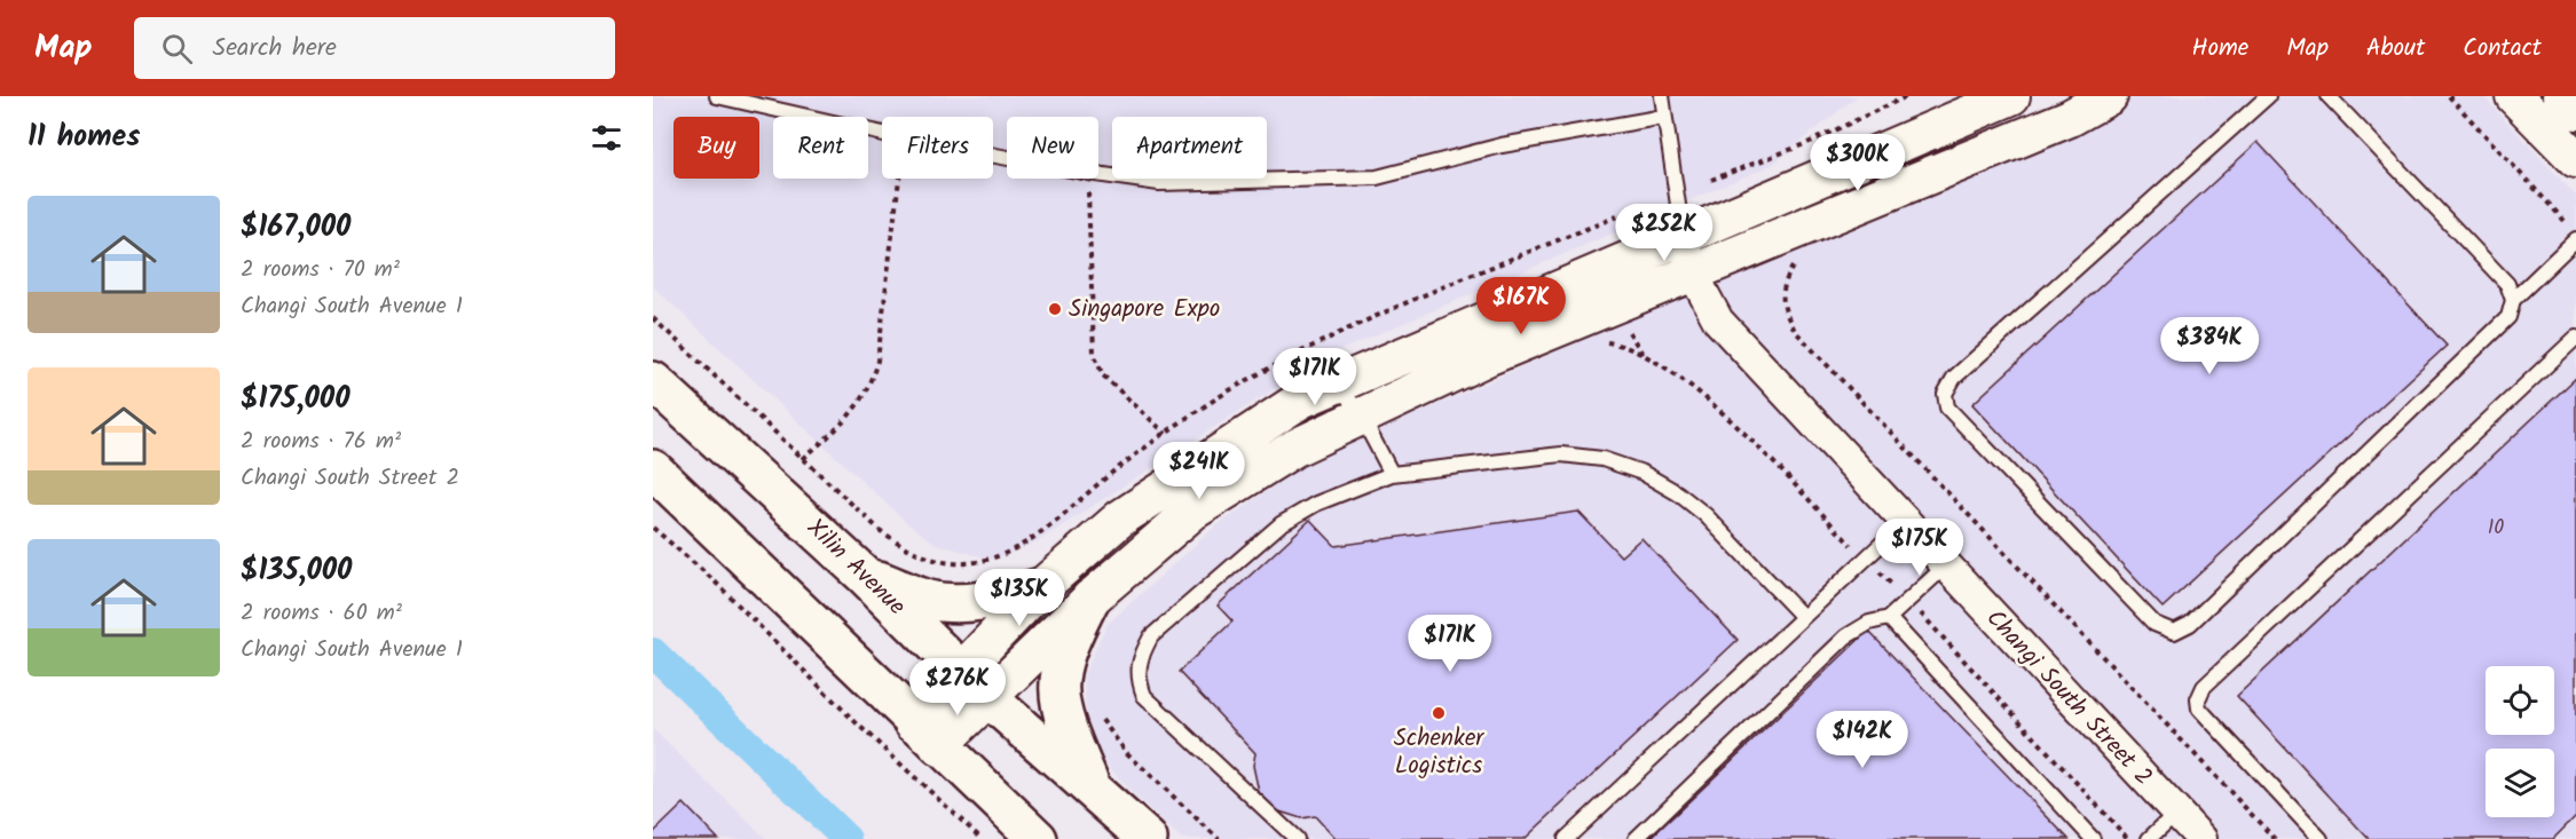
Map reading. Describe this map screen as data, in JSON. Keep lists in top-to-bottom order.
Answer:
{
  "streets": {
    "main road": ["Xilin Avenue"],
    "street": ["Changi South Street 2"]
  },
  "places": ["Singapore Expo", "Schenker Logistics"],
  "house_numbers": ["10"],
  "page": {
    "header": "Map",
    "search": "Search here",
    "nav": [
      "Home",
      "Map",
      "About",
      "Contact"
    ],
    "heading": "11 homes",
    "chip": [
      "Buy",
      "Rent",
      "Filters",
      "New",
      "Apartment"
    ],
    "price": [
      "$300K",
      "$252K",
      "$167K",
      "$384K",
      "$171K",
      "$241K",
      "$175K",
      "$135K",
      "$171K",
      "$276K",
      "$142K"
    ],
    "list": [
      {
        "name": "$167,000",
        "note": "2 rooms · 70 m² · Changi South Avenue 1"
      },
      {
        "name": "$175,000",
        "note": "2 rooms · 76 m² · Changi South Street 2"
      },
      {
        "name": "$135,000",
        "note": "2 rooms · 60 m² · Changi South Avenue 1"
      }
    ]
  }
}
